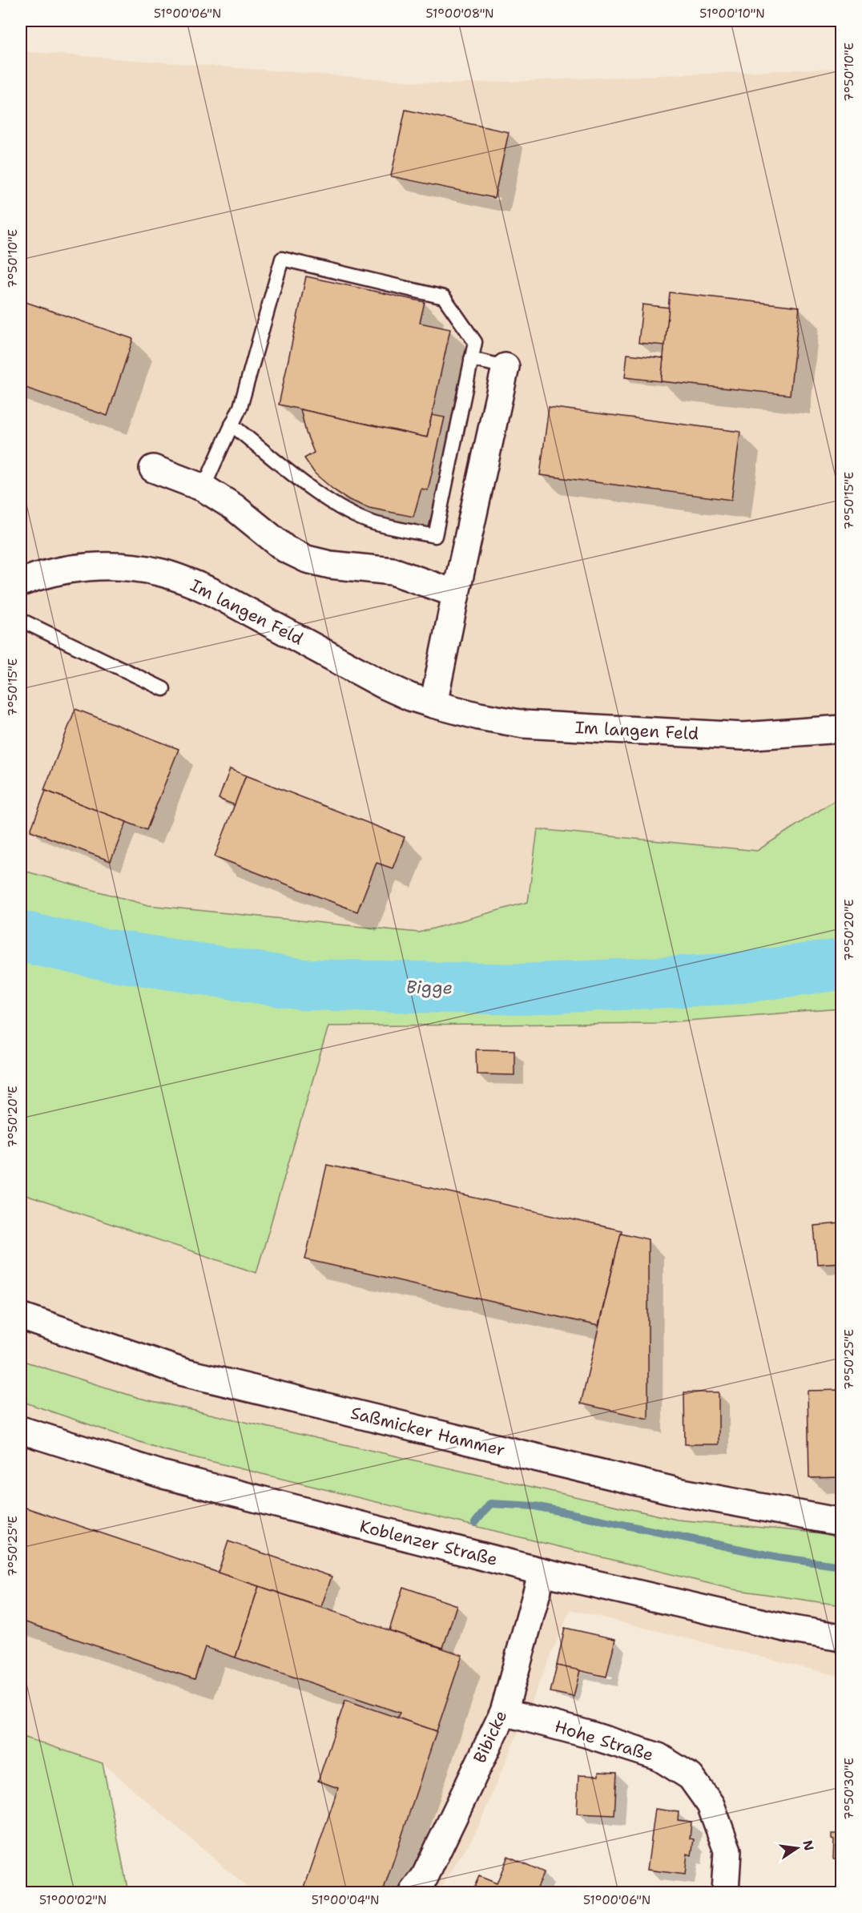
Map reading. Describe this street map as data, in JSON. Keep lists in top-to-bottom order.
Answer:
{
  "streets": {
    "street": [
      "Im langen Feld",
      "Saßmicker Hammer",
      "Koblenzer Straße",
      "Bibicke",
      "Hohe Straße"
    ]
  },
  "crossings": [
    ["Koblenzer Straße", "Bibicke"],
    ["Bibicke", "Hohe Straße"]
  ],
  "water": ["Bigge"],
  "north": "right",
  "coordinates": [
    "51°00'06\"N",
    "51°00'08\"N",
    "51°00'10\"N",
    "7°50'10\"E",
    "7°50'15\"E",
    "7°50'20\"E",
    "7°50'25\"E",
    "7°50'30\"E",
    "51°00'02\"N",
    "51°00'04\"N"
  ]
}
